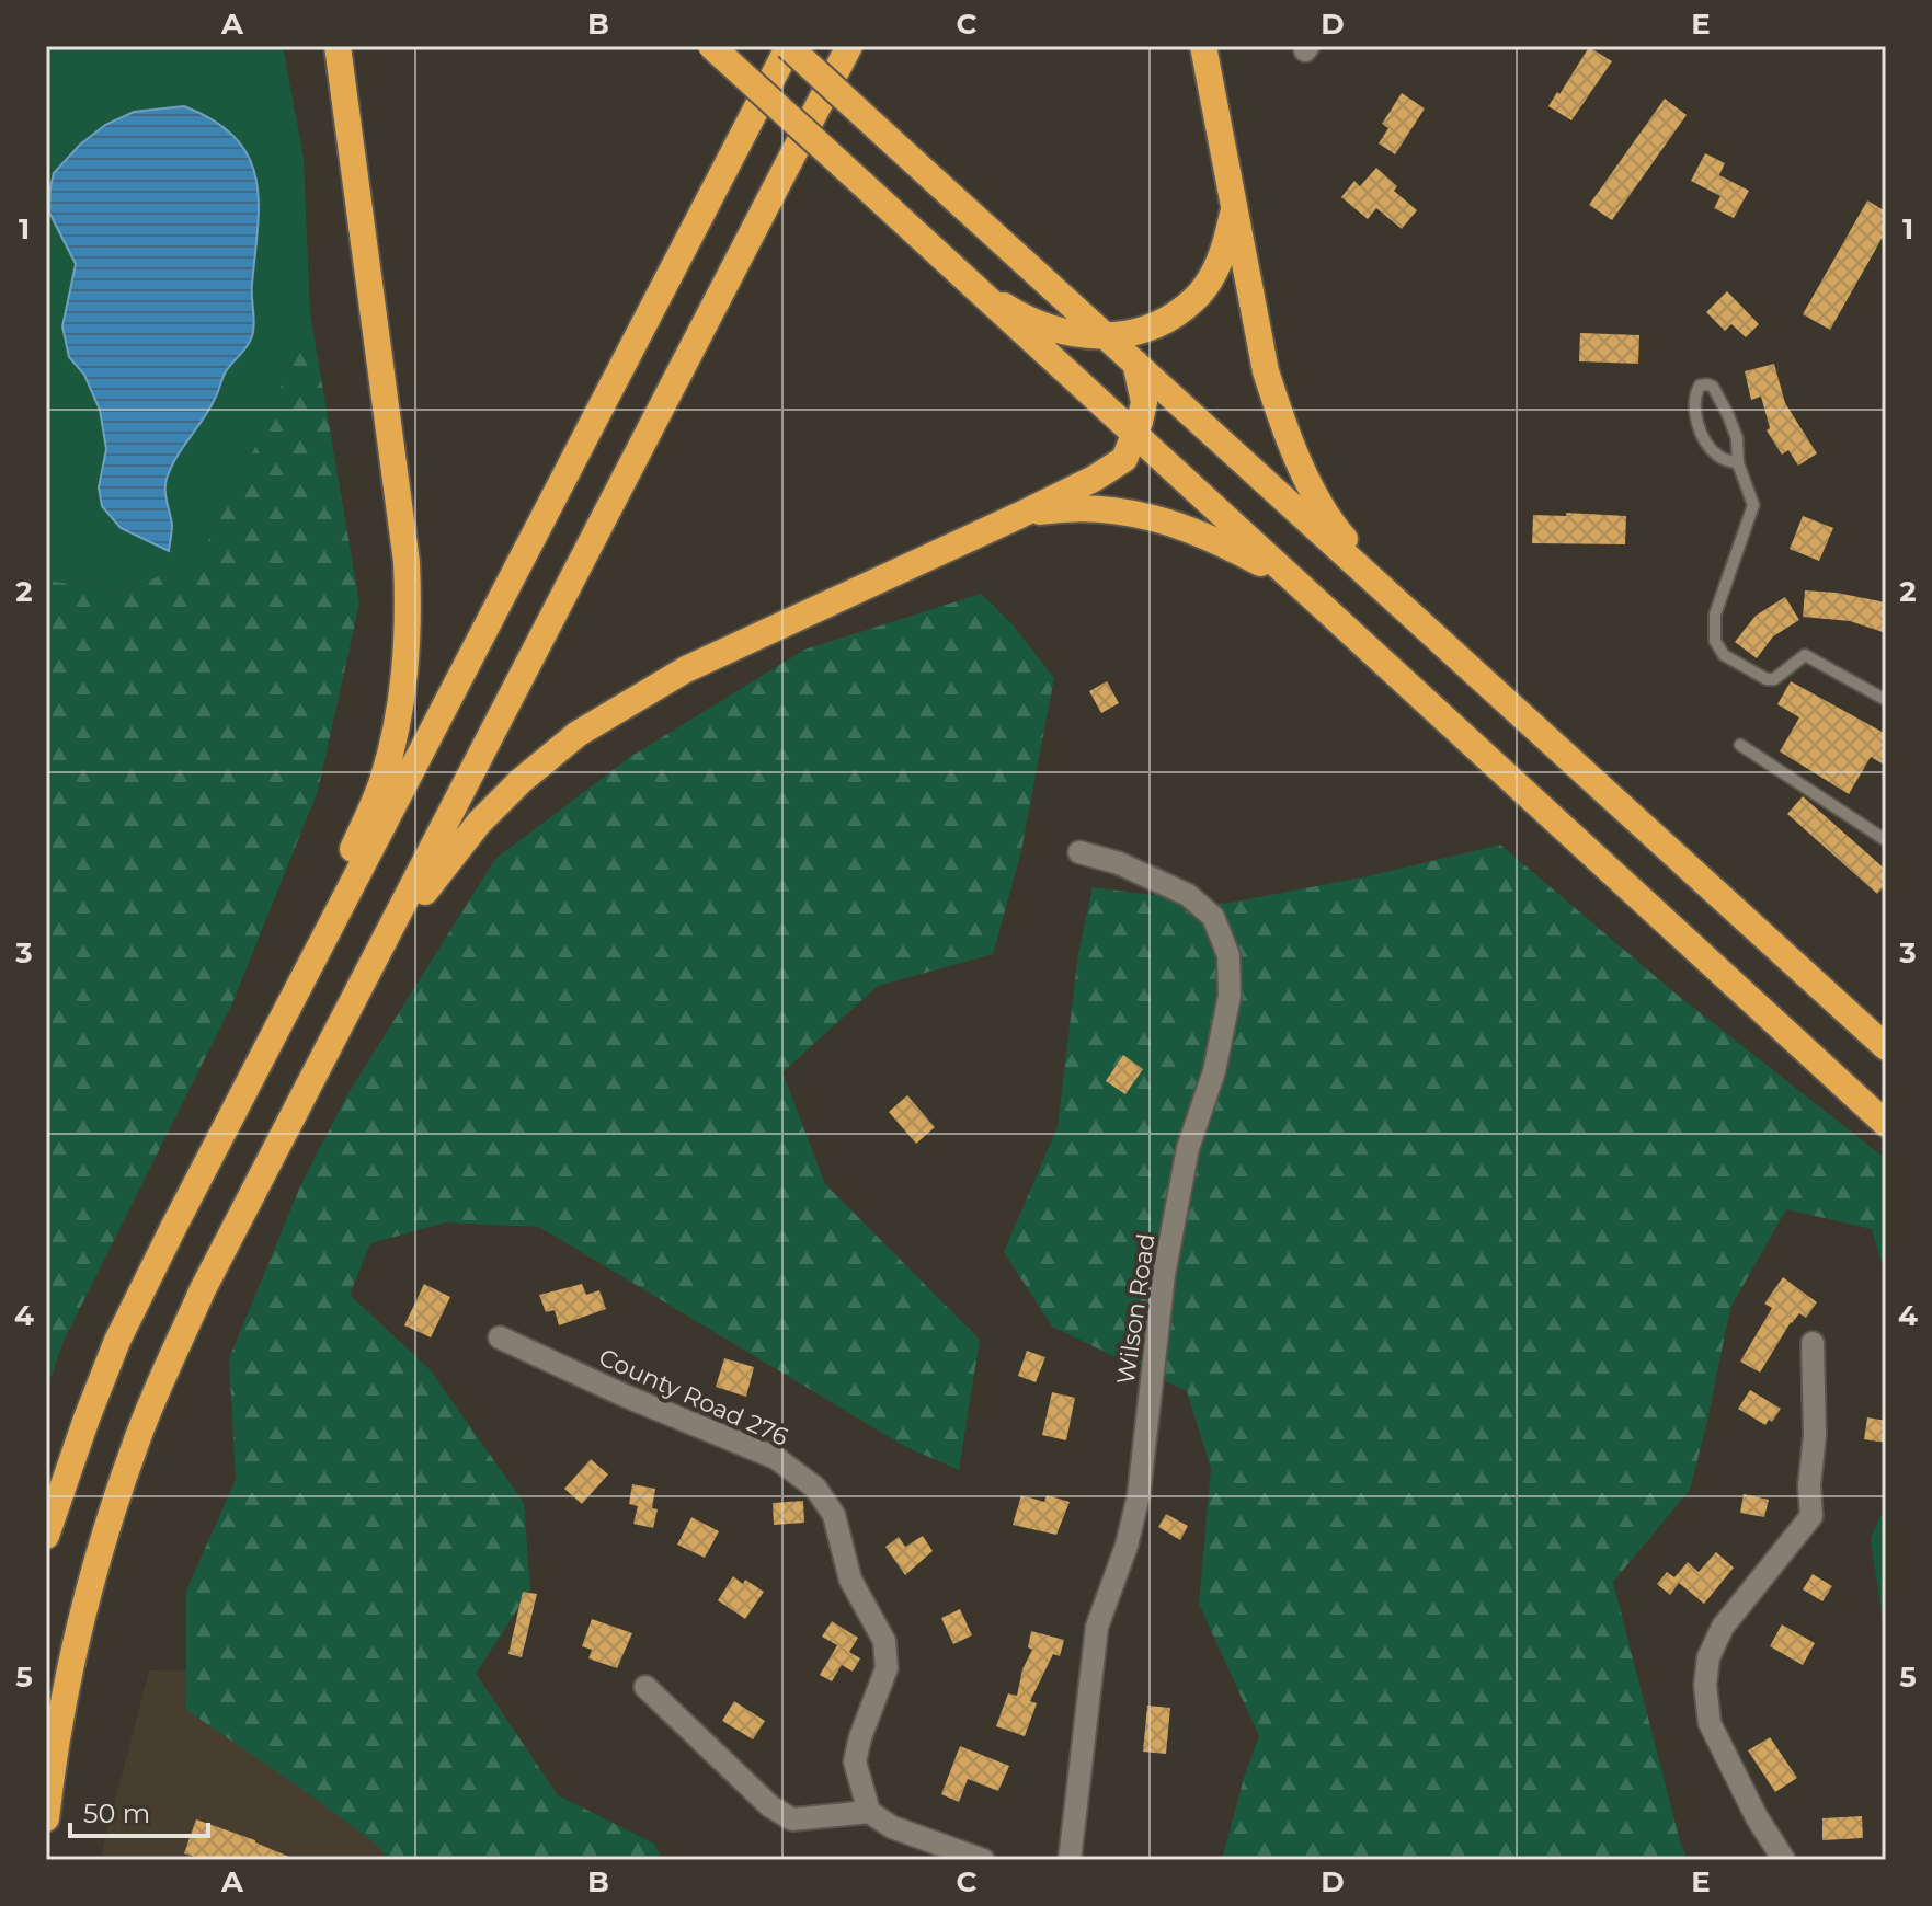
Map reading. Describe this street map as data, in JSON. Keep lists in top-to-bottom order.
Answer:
{
  "streets": {
    "street": ["Wilson Road", "County Road 276"]
  },
  "scale_bar": "50 m",
  "grid": {
    "columns": [
      "A",
      "B",
      "C",
      "D",
      "E"
    ],
    "rows": [
      "1",
      "2",
      "3",
      "4",
      "5"
    ]
  }
}
